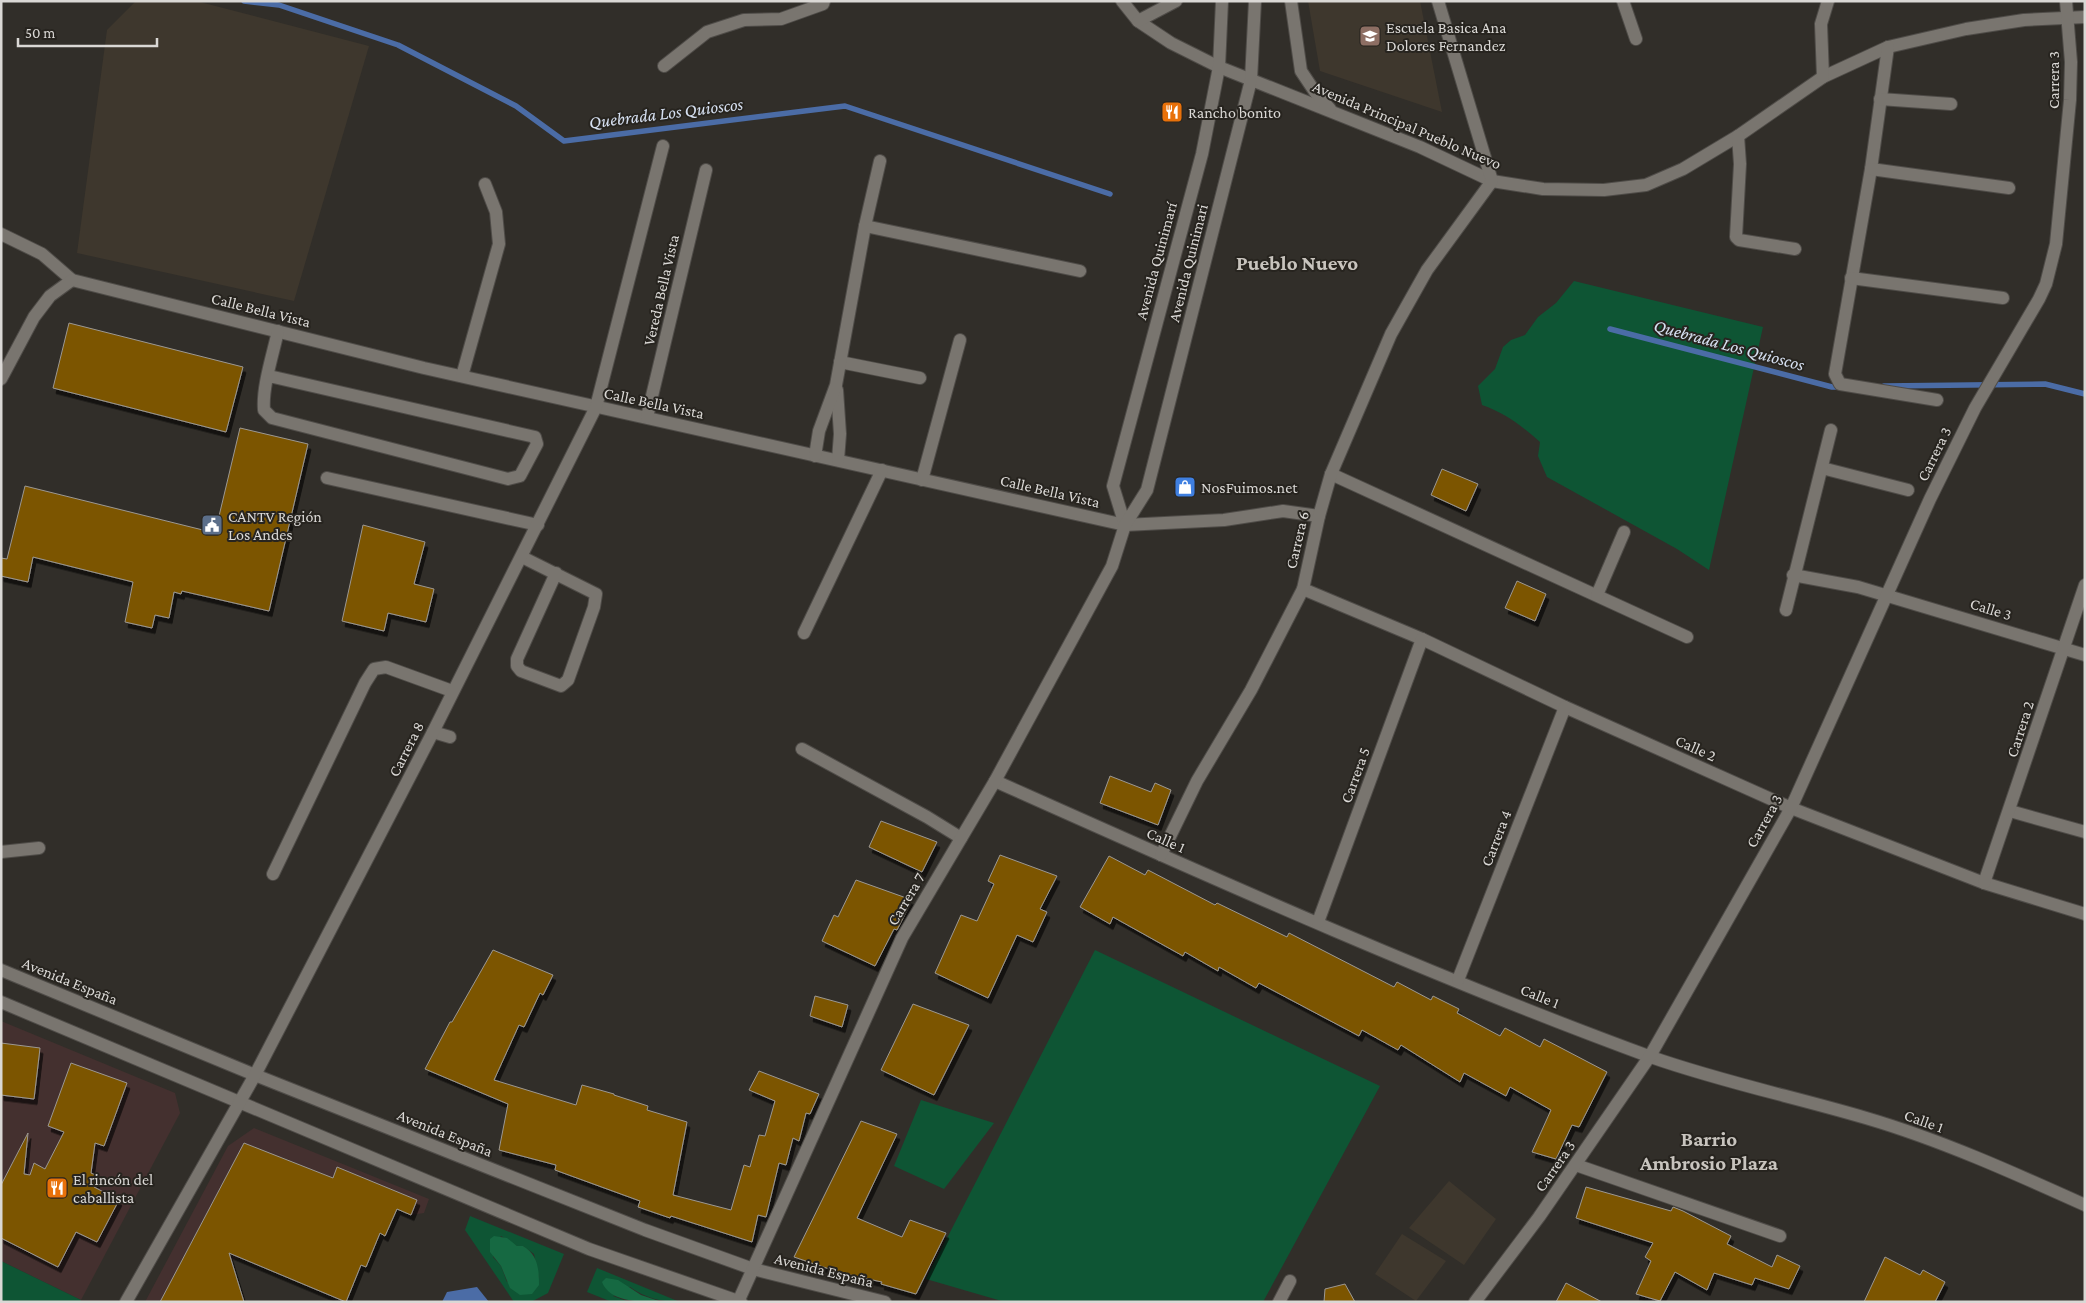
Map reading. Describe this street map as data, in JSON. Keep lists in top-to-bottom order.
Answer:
{
  "streets": {
    "street": [
      "Carrera 3",
      "Avenida Principal Pueblo Nuevo",
      "Avenida Quinimarí",
      "Avenida Quinimari",
      "Vereda Bella Vista",
      "Calle Bella Vista",
      "Carrera 6",
      "Calle 3",
      "Carrera 2",
      "Calle 2",
      "Carrera 8",
      "Carrera 5",
      "Carrera 4",
      "Calle 1",
      "Carrera 7",
      "Avenida España"
    ]
  },
  "crossings": [
    ["Carrera 3", "Avenida Principal Pueblo Nuevo"],
    ["Carrera 3", "Calle 3"],
    ["Carrera 3", "Calle 2"],
    ["Carrera 3", "Calle 1"],
    ["Avenida Principal Pueblo Nuevo", "Avenida Quinimarí"],
    ["Avenida Principal Pueblo Nuevo", "Avenida Quinimari"],
    ["Avenida Principal Pueblo Nuevo", "Carrera 6"],
    ["Avenida Quinimarí", "Avenida Quinimari"],
    ["Avenida Quinimarí", "Calle Bella Vista"],
    ["Avenida Quinimarí", "Carrera 7"],
    ["Avenida Quinimari", "Calle Bella Vista"],
    ["Avenida Quinimari", "Carrera 7"],
    ["Vereda Bella Vista", "Calle Bella Vista"],
    ["Calle Bella Vista", "Carrera 6"],
    ["Calle Bella Vista", "Carrera 8"],
    ["Calle Bella Vista", "Carrera 7"],
    ["Carrera 6", "Calle 2"],
    ["Carrera 6", "Calle 1"],
    ["Calle 3", "Carrera 2"],
    ["Carrera 2", "Calle 2"],
    ["Calle 2", "Carrera 5"],
    ["Calle 2", "Carrera 4"],
    ["Carrera 8", "Avenida España"],
    ["Carrera 5", "Calle 1"],
    ["Carrera 4", "Calle 1"],
    ["Calle 1", "Carrera 7"],
    ["Carrera 7", "Avenida España"]
  ],
  "districts": ["Pueblo Nuevo", "Barrio Ambrosio Plaza"],
  "water": ["Quebrada Los Quioscos"],
  "places": {
    "school or university": ["Escuela Basica Ana Dolores Fernandez"],
    "restaurant": ["Rancho bonito", "El rincón del caballista"],
    "shop": ["NosFuimos.net"],
    "public building": ["CANTV Región Los Andes"]
  },
  "scale_bar": "50 m"
}
